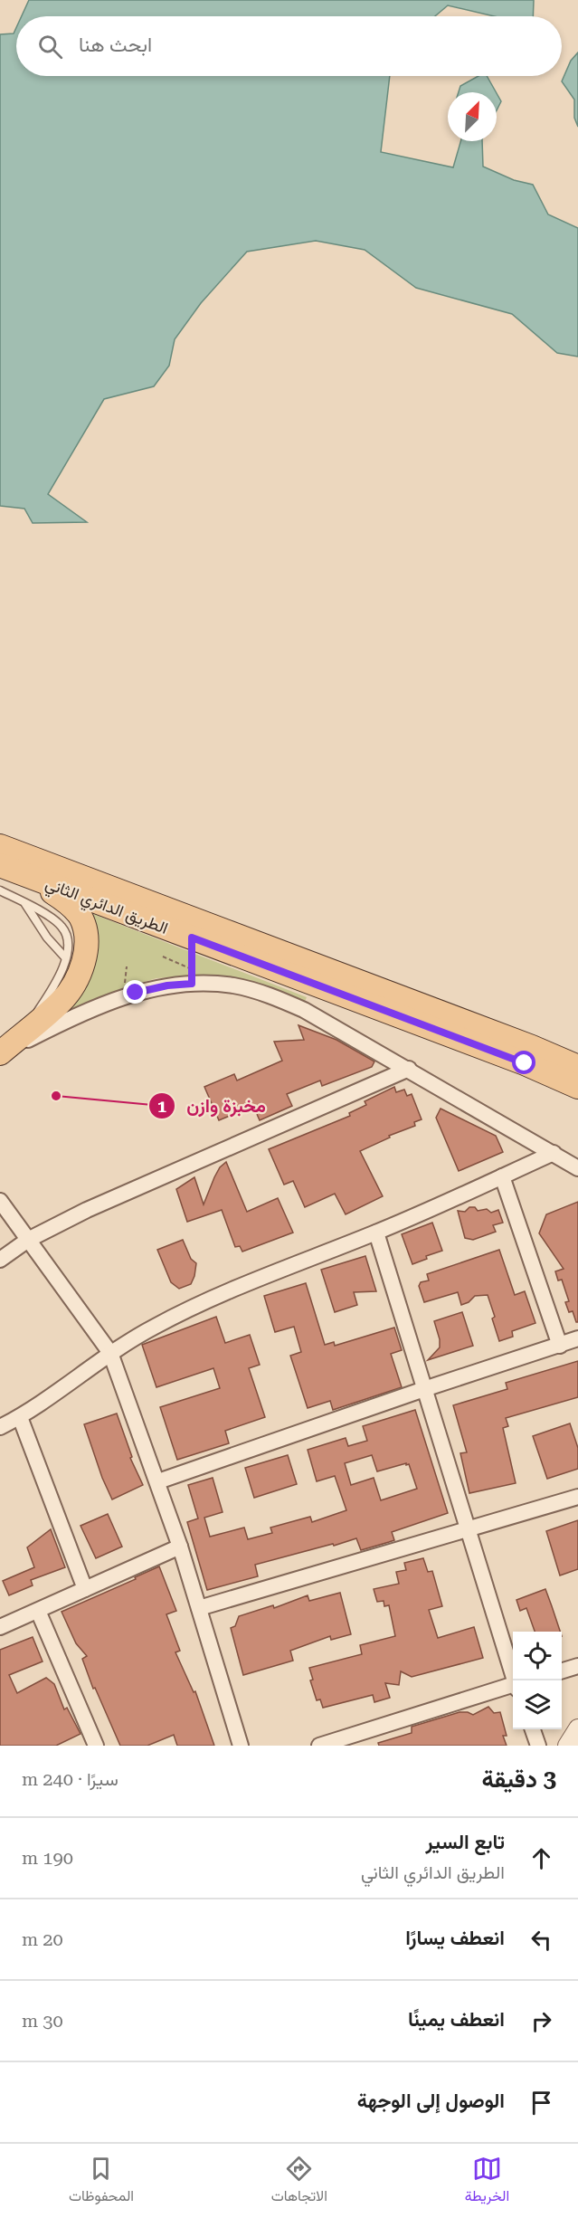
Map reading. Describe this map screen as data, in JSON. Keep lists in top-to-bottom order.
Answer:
{
  "streets": {
    "main road": ["الطريق الدائري الثاني"]
  },
  "places": ["مخبزة وازن"],
  "north": "top right",
  "page": {
    "search": "ابحث هنا",
    "heading": ["3 دقيقة", "سيرًا · 240 m"],
    "list": [
      ["تابع السير", "الطريق الدائري الثاني", "190 m"],
      ["انعطف يسارًا", "20 m"],
      ["انعطف يمينًا", "30 m"],
      "الوصول إلى الوجهة"
    ],
    "nav": ["الخريطة", "الاتجاهات", "المحفوظات"]
  }
}
